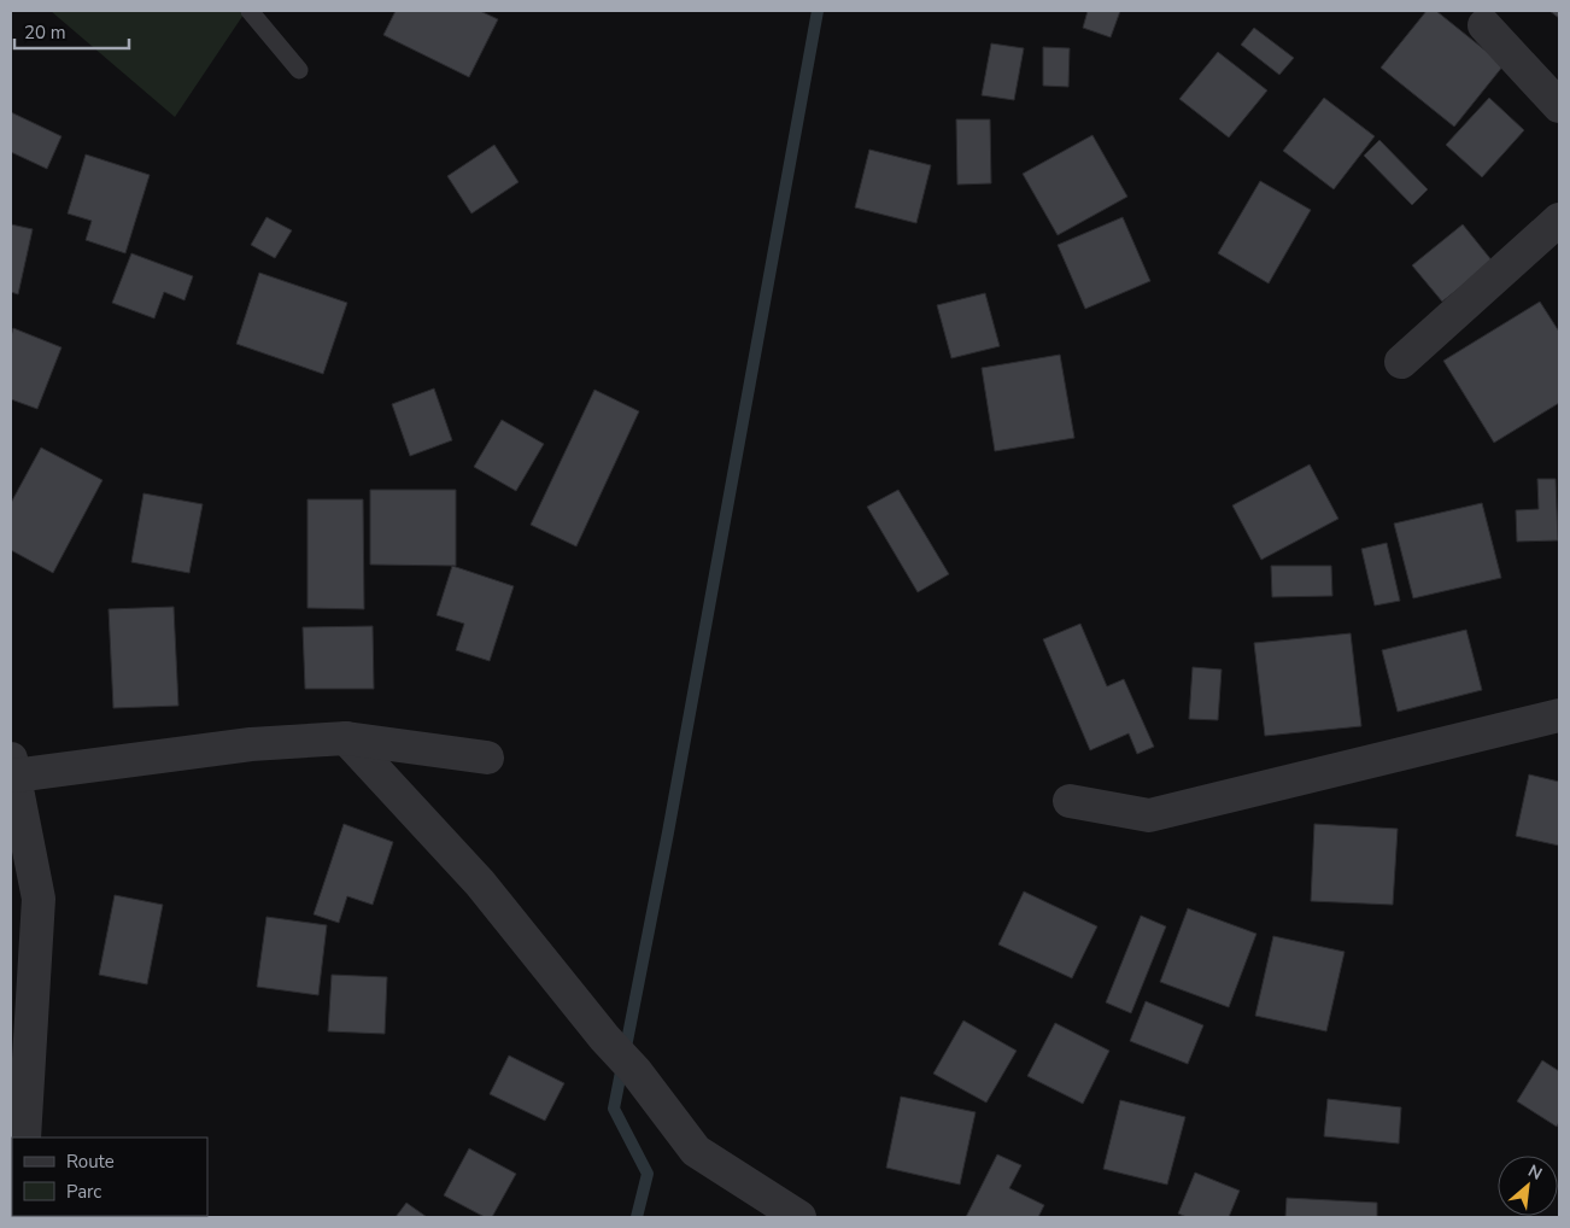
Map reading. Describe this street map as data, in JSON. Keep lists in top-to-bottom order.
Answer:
{
  "legend": ["Route", "Parc"],
  "scale_bar": "20 m",
  "north": "top right"
}
